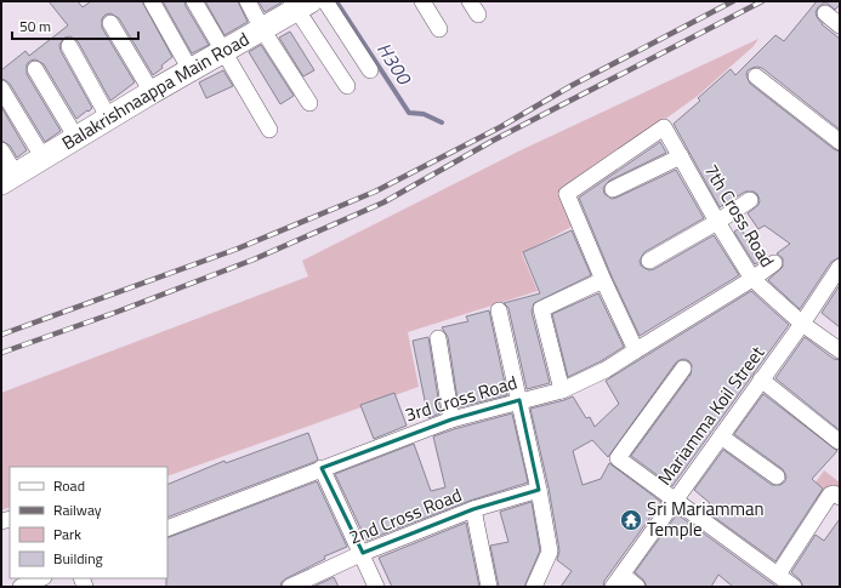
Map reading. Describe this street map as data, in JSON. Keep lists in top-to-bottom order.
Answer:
{
  "streets": {
    "street": [
      "Balakrishnaappa Main Road",
      "7th Cross Road",
      "3rd Cross Road",
      "Mariamma Koil Street",
      "2nd Cross Road"
    ]
  },
  "crossings": [
    ["7th Cross Road", "3rd Cross Road"],
    ["7th Cross Road", "Mariamma Koil Street"]
  ],
  "water": ["H300"],
  "places": {
    "temple": ["Sri Mariamman Temple"]
  },
  "legend": [
    "Road",
    "Railway",
    "Park",
    "Building"
  ],
  "scale_bar": "50 m"
}
